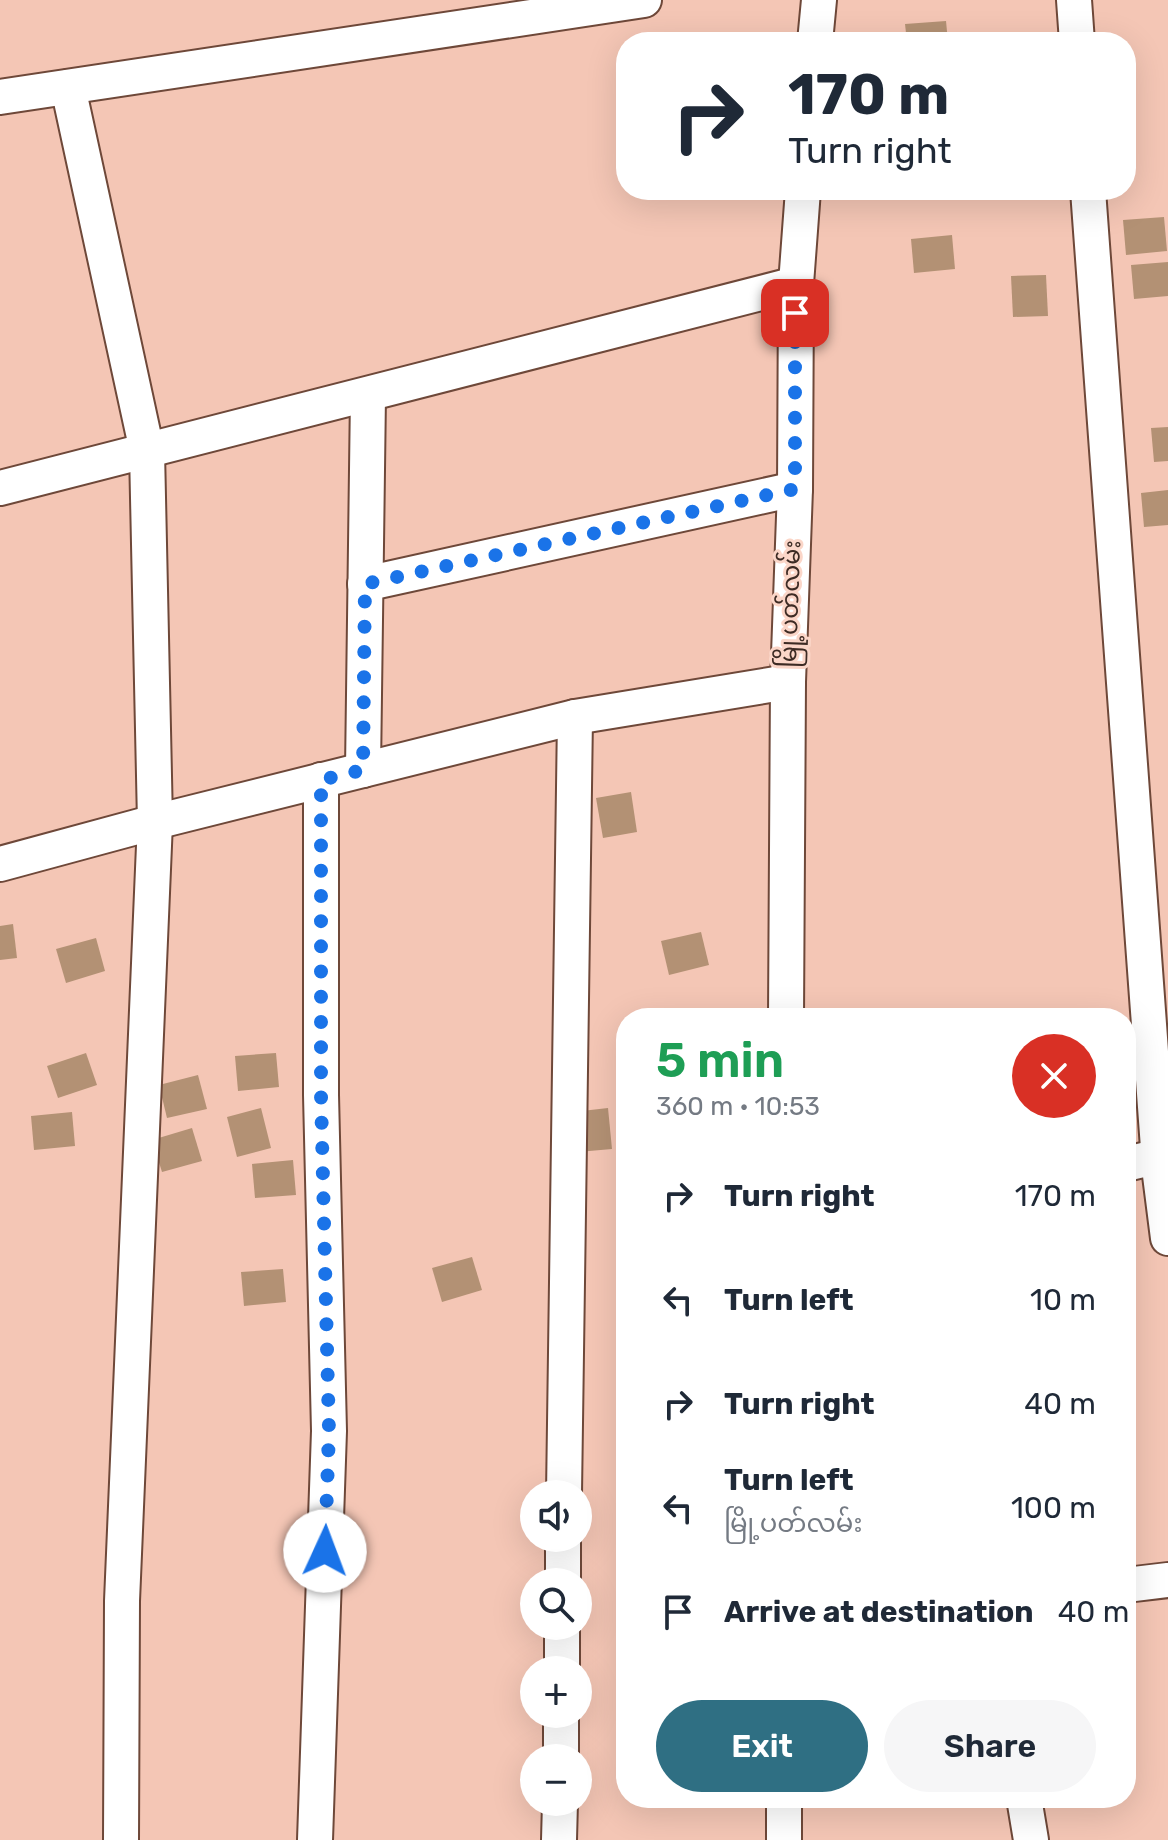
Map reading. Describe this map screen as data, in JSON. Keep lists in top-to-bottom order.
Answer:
{
  "streets": {
    "street": ["မြို့ပတ်လမ်း"]
  },
  "page": {
    "turn": ["170 m", "Turn right"],
    "heading": ["5 min", "360 m · 10:53"],
    "list": [
      {
        "name": "Turn right",
        "value": "170 m"
      },
      {
        "name": "Turn left",
        "value": "10 m"
      },
      {
        "name": "Turn right",
        "value": "40 m"
      },
      {
        "name": "Turn left",
        "note": "မြို့ပတ်လမ်း",
        "value": "100 m"
      },
      {
        "name": "Arrive at destination",
        "value": "40 m"
      }
    ],
    "map_buttons": ["+", "−"],
    "buttons": ["Exit", "Share"]
  }
}
